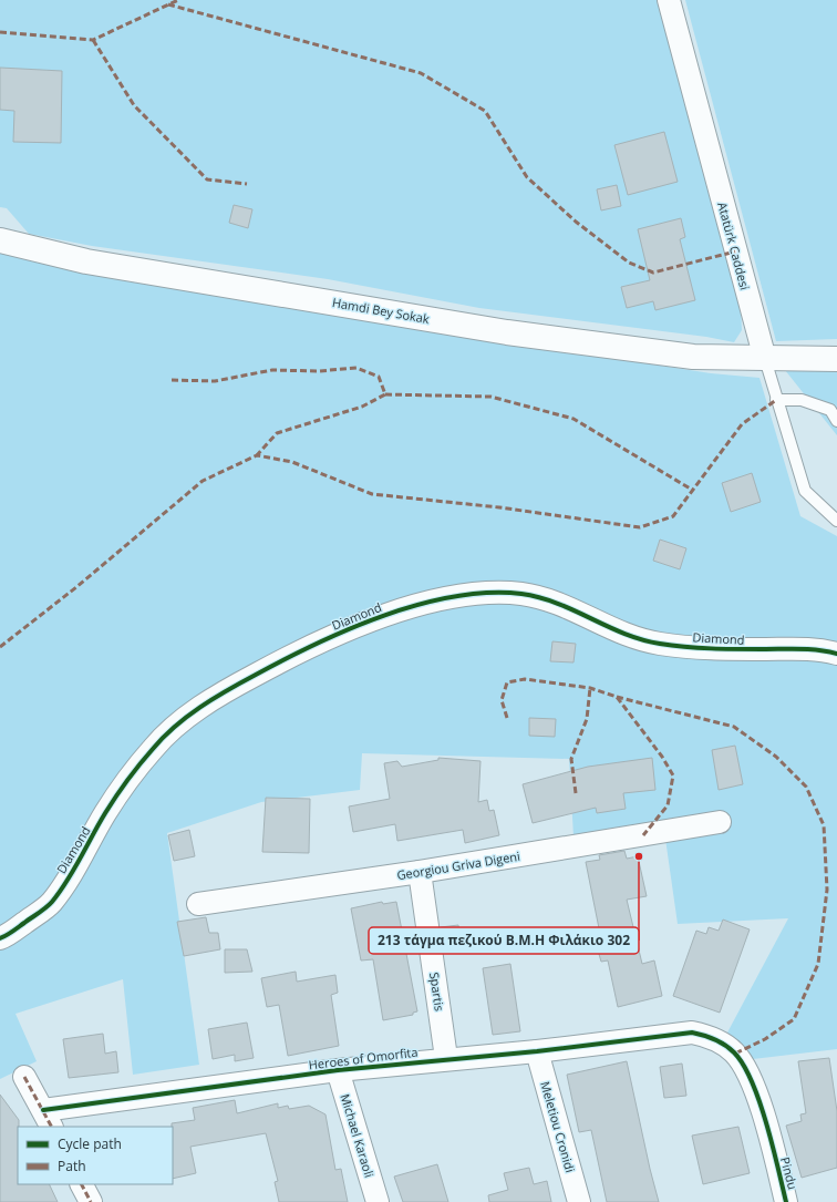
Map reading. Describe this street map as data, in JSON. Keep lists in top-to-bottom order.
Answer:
{
  "streets": {
    "street": [
      "Atatürk Caddesi",
      "Hamdi Bey Sokak",
      "Diamond",
      "Georgiou Griva Digeni",
      "Spartis",
      "Heroes of Omorfita",
      "Meletiou Cronidi",
      "Michael Karaoli",
      "Pindu"
    ]
  },
  "crossings": [
    ["Atatürk Caddesi", "Hamdi Bey Sokak"],
    ["Georgiou Griva Digeni", "Spartis"],
    ["Spartis", "Heroes of Omorfita"],
    ["Heroes of Omorfita", "Meletiou Cronidi"],
    ["Heroes of Omorfita", "Michael Karaoli"],
    ["Heroes of Omorfita", "Pindu"]
  ],
  "places": ["213 τάγμα πεζικού B.M.H Φιλάκιο 302"],
  "legend": ["Cycle path", "Path"]
}
